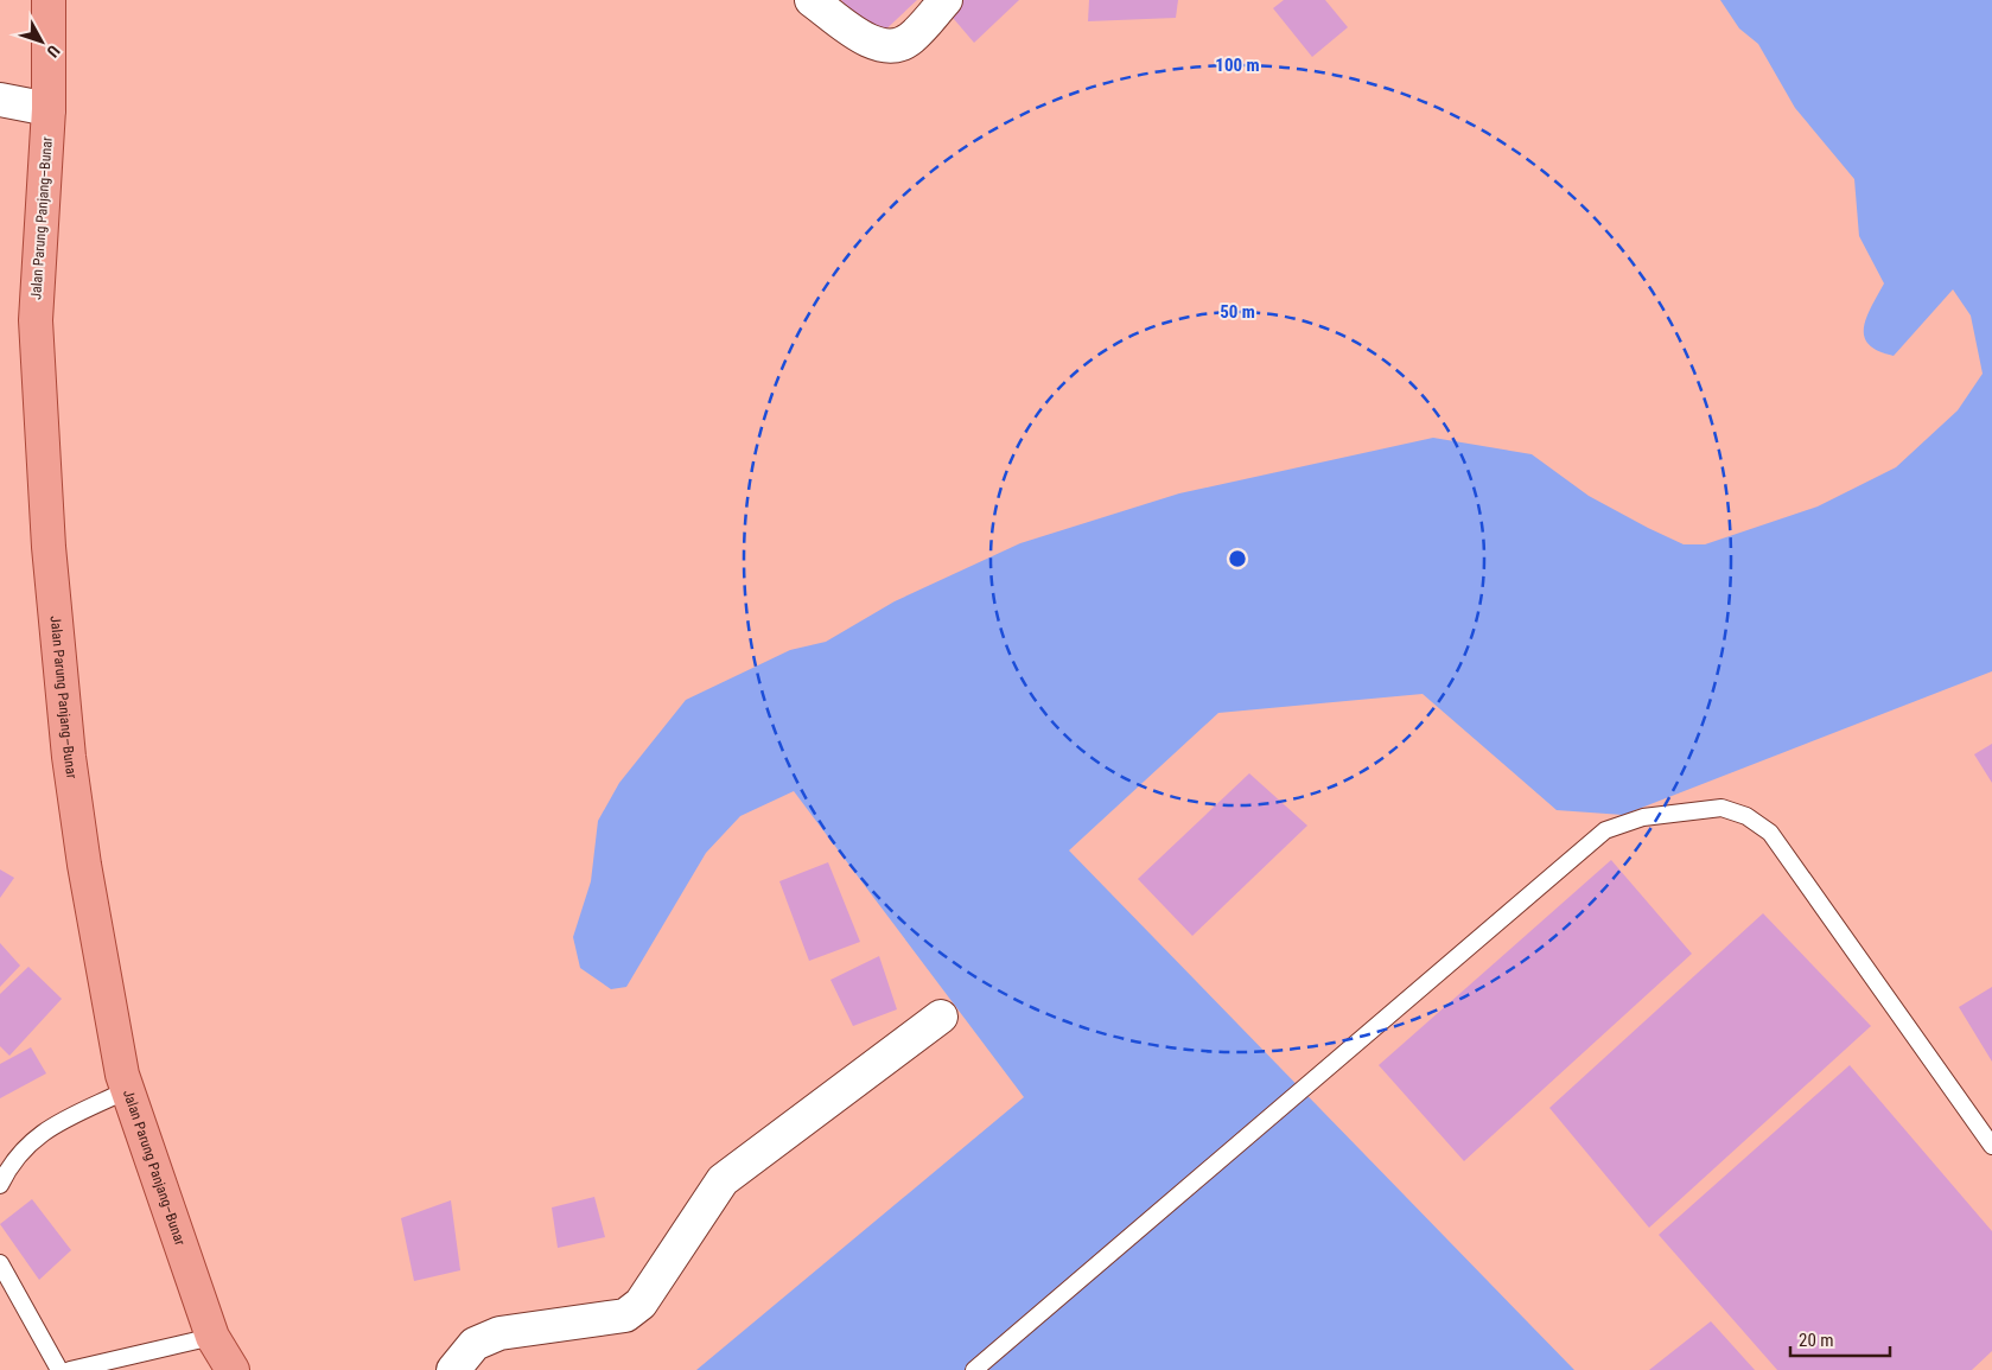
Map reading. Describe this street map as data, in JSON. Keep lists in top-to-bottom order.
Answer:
{
  "streets": {
    "main road": ["Jalan Parung Panjang–Bunar"]
  },
  "scale_bar": "20 m",
  "north": "bottom right",
  "rings": ["100 m", "50 m"]
}
